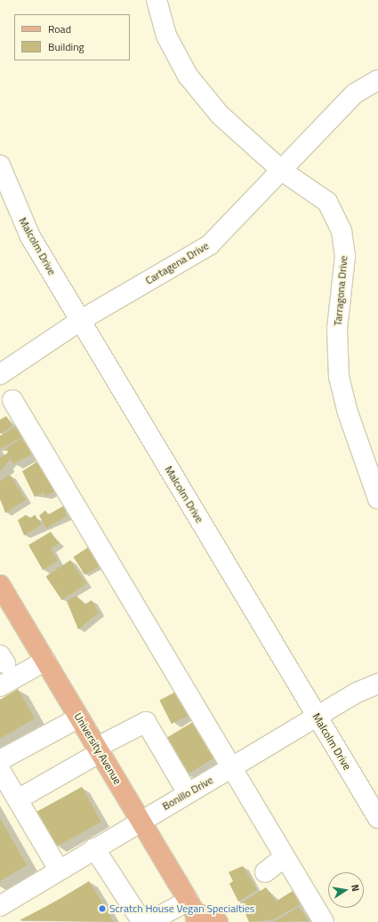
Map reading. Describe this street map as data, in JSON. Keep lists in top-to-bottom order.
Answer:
{
  "streets": {
    "main road": ["University Avenue"],
    "street": [
      "Malcolm Drive",
      "Cartagena Drive",
      "Tarragona Drive",
      "Bonillo Drive"
    ]
  },
  "crossings": [
    ["Malcolm Drive", "Cartagena Drive"],
    ["Malcolm Drive", "Bonillo Drive"],
    ["Cartagena Drive", "Tarragona Drive"],
    ["University Avenue", "Bonillo Drive"]
  ],
  "places": ["Scratch House Vegan Specialties"],
  "legend": ["Road", "Building"],
  "north": "right"
}
